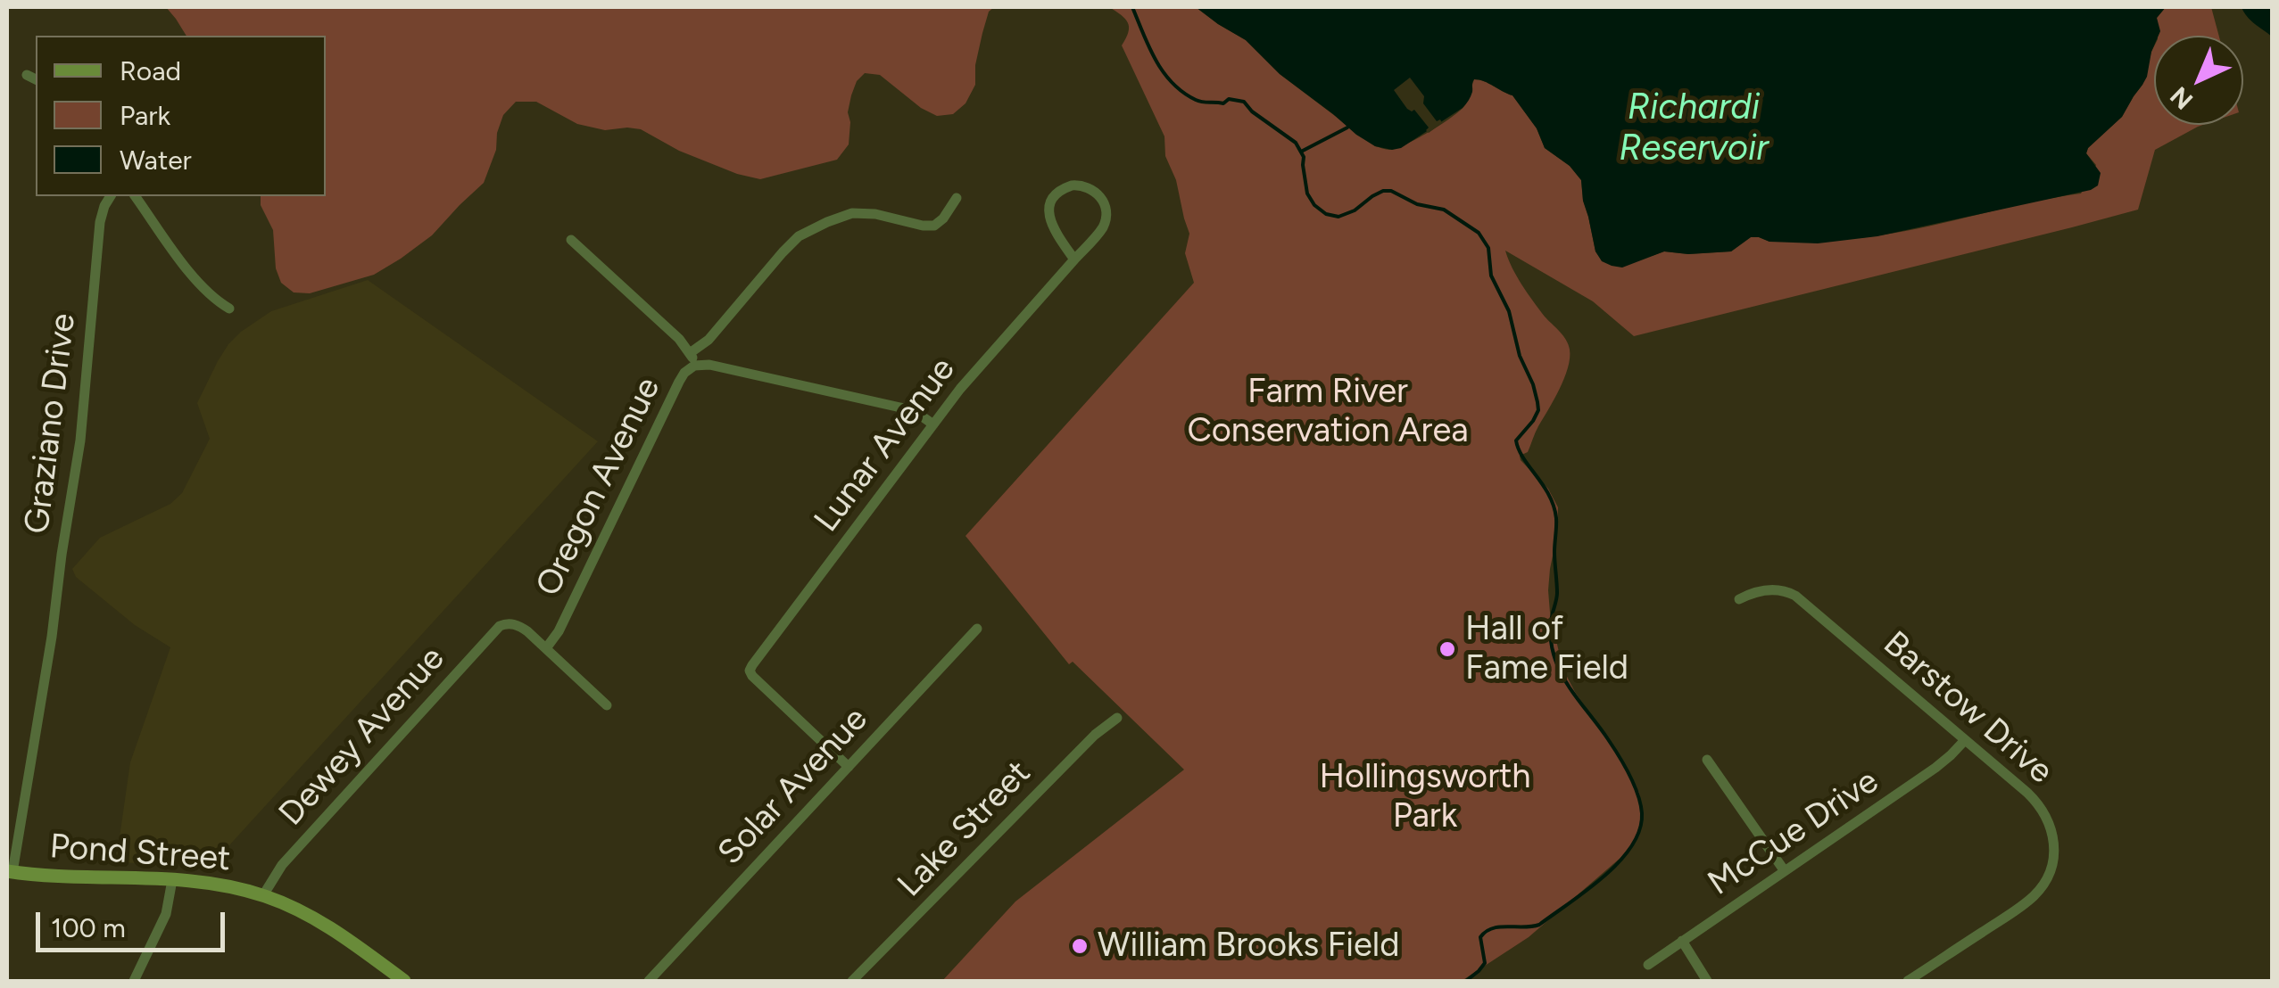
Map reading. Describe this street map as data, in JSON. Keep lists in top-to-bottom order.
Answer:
{
  "streets": {
    "main road": ["Pond Street"],
    "street": [
      "Graziano Drive",
      "Lunar Avenue",
      "Oregon Avenue",
      "Barstow Drive",
      "Dewey Avenue",
      "Solar Avenue",
      "Lake Street",
      "McCue Drive"
    ]
  },
  "crossings": [
    ["Graziano Drive", "Pond Street"],
    ["Lunar Avenue", "Solar Avenue"],
    ["Oregon Avenue", "Dewey Avenue"],
    ["Barstow Drive", "McCue Drive"],
    ["Dewey Avenue", "Pond Street"]
  ],
  "water": ["Richardi Reservoir"],
  "parks": ["Farm River Conservation Area", "Hollingsworth Park"],
  "places": ["Hall of Fame Field", "William Brooks Field"],
  "legend": ["Road", "Park", "Water"],
  "scale_bar": "100 m",
  "north": "bottom left"
}
